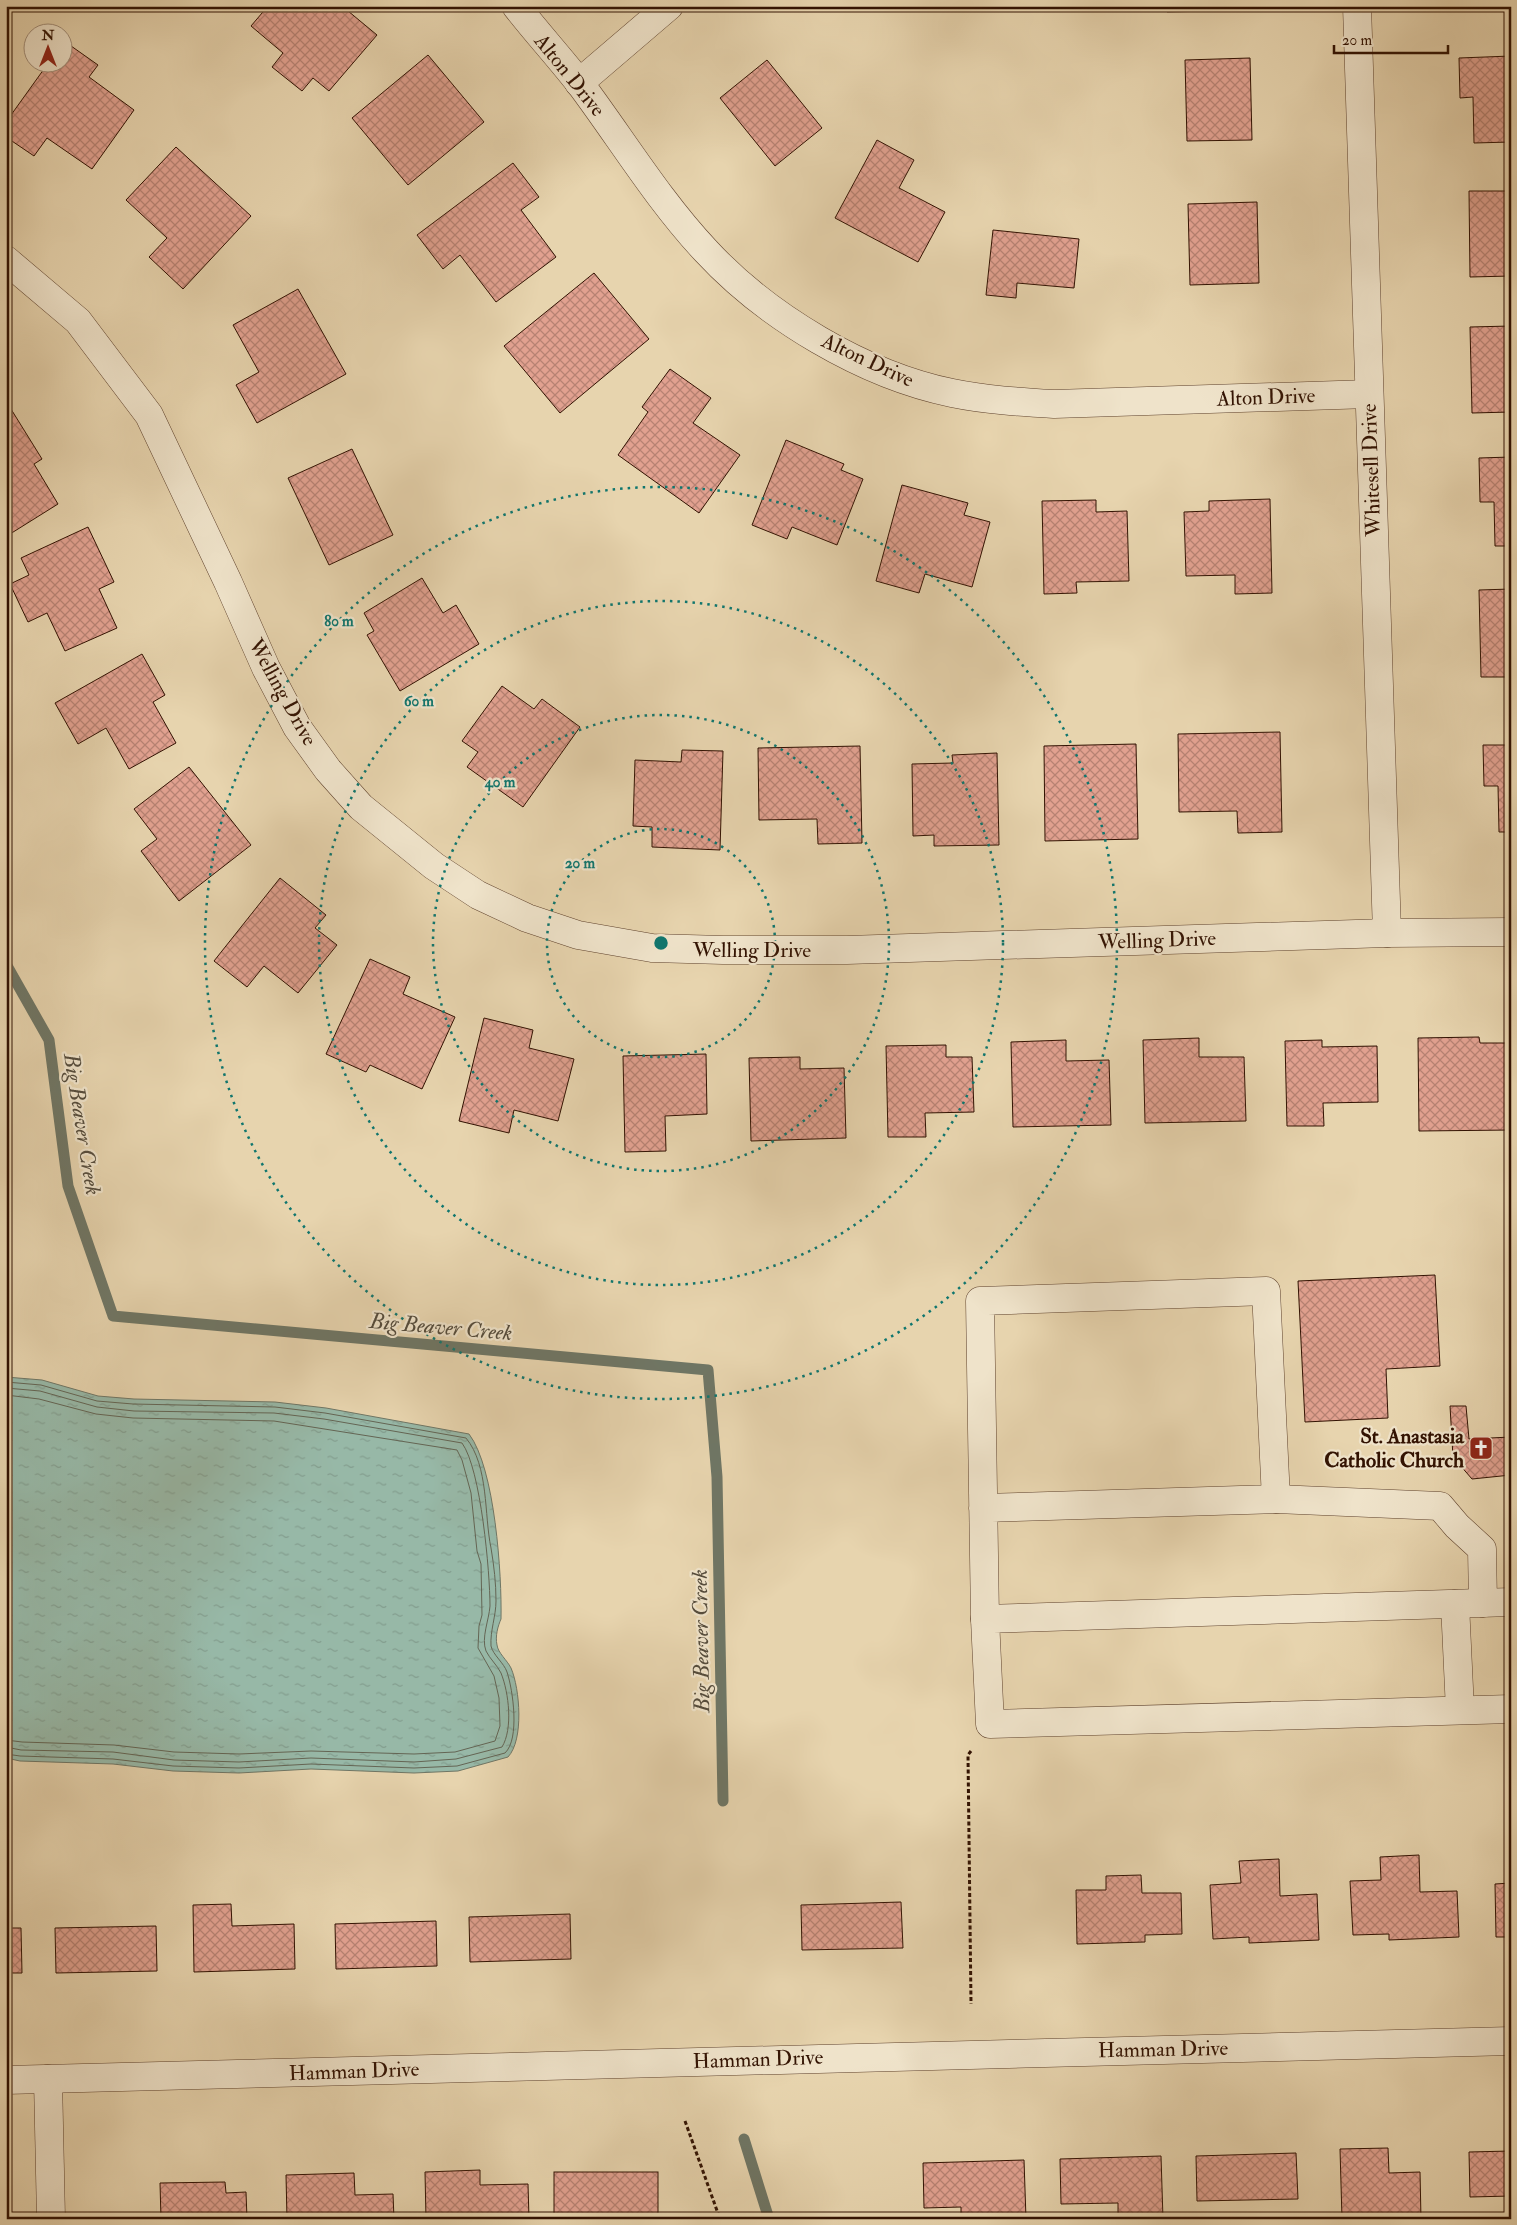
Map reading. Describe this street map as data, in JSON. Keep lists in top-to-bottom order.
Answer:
{
  "streets": {
    "street": [
      "Alton Drive",
      "Whitesell Drive",
      "Welling Drive",
      "Hamman Drive"
    ]
  },
  "crossings": [
    ["Alton Drive", "Whitesell Drive"],
    ["Whitesell Drive", "Welling Drive"]
  ],
  "water": ["Big Beaver Creek"],
  "places": {
    "church": ["St. Anastasia Catholic Church"]
  },
  "scale_bar": "20 m",
  "north": "top",
  "rings": [
    "80 m",
    "60 m",
    "40 m",
    "20 m"
  ]
}
